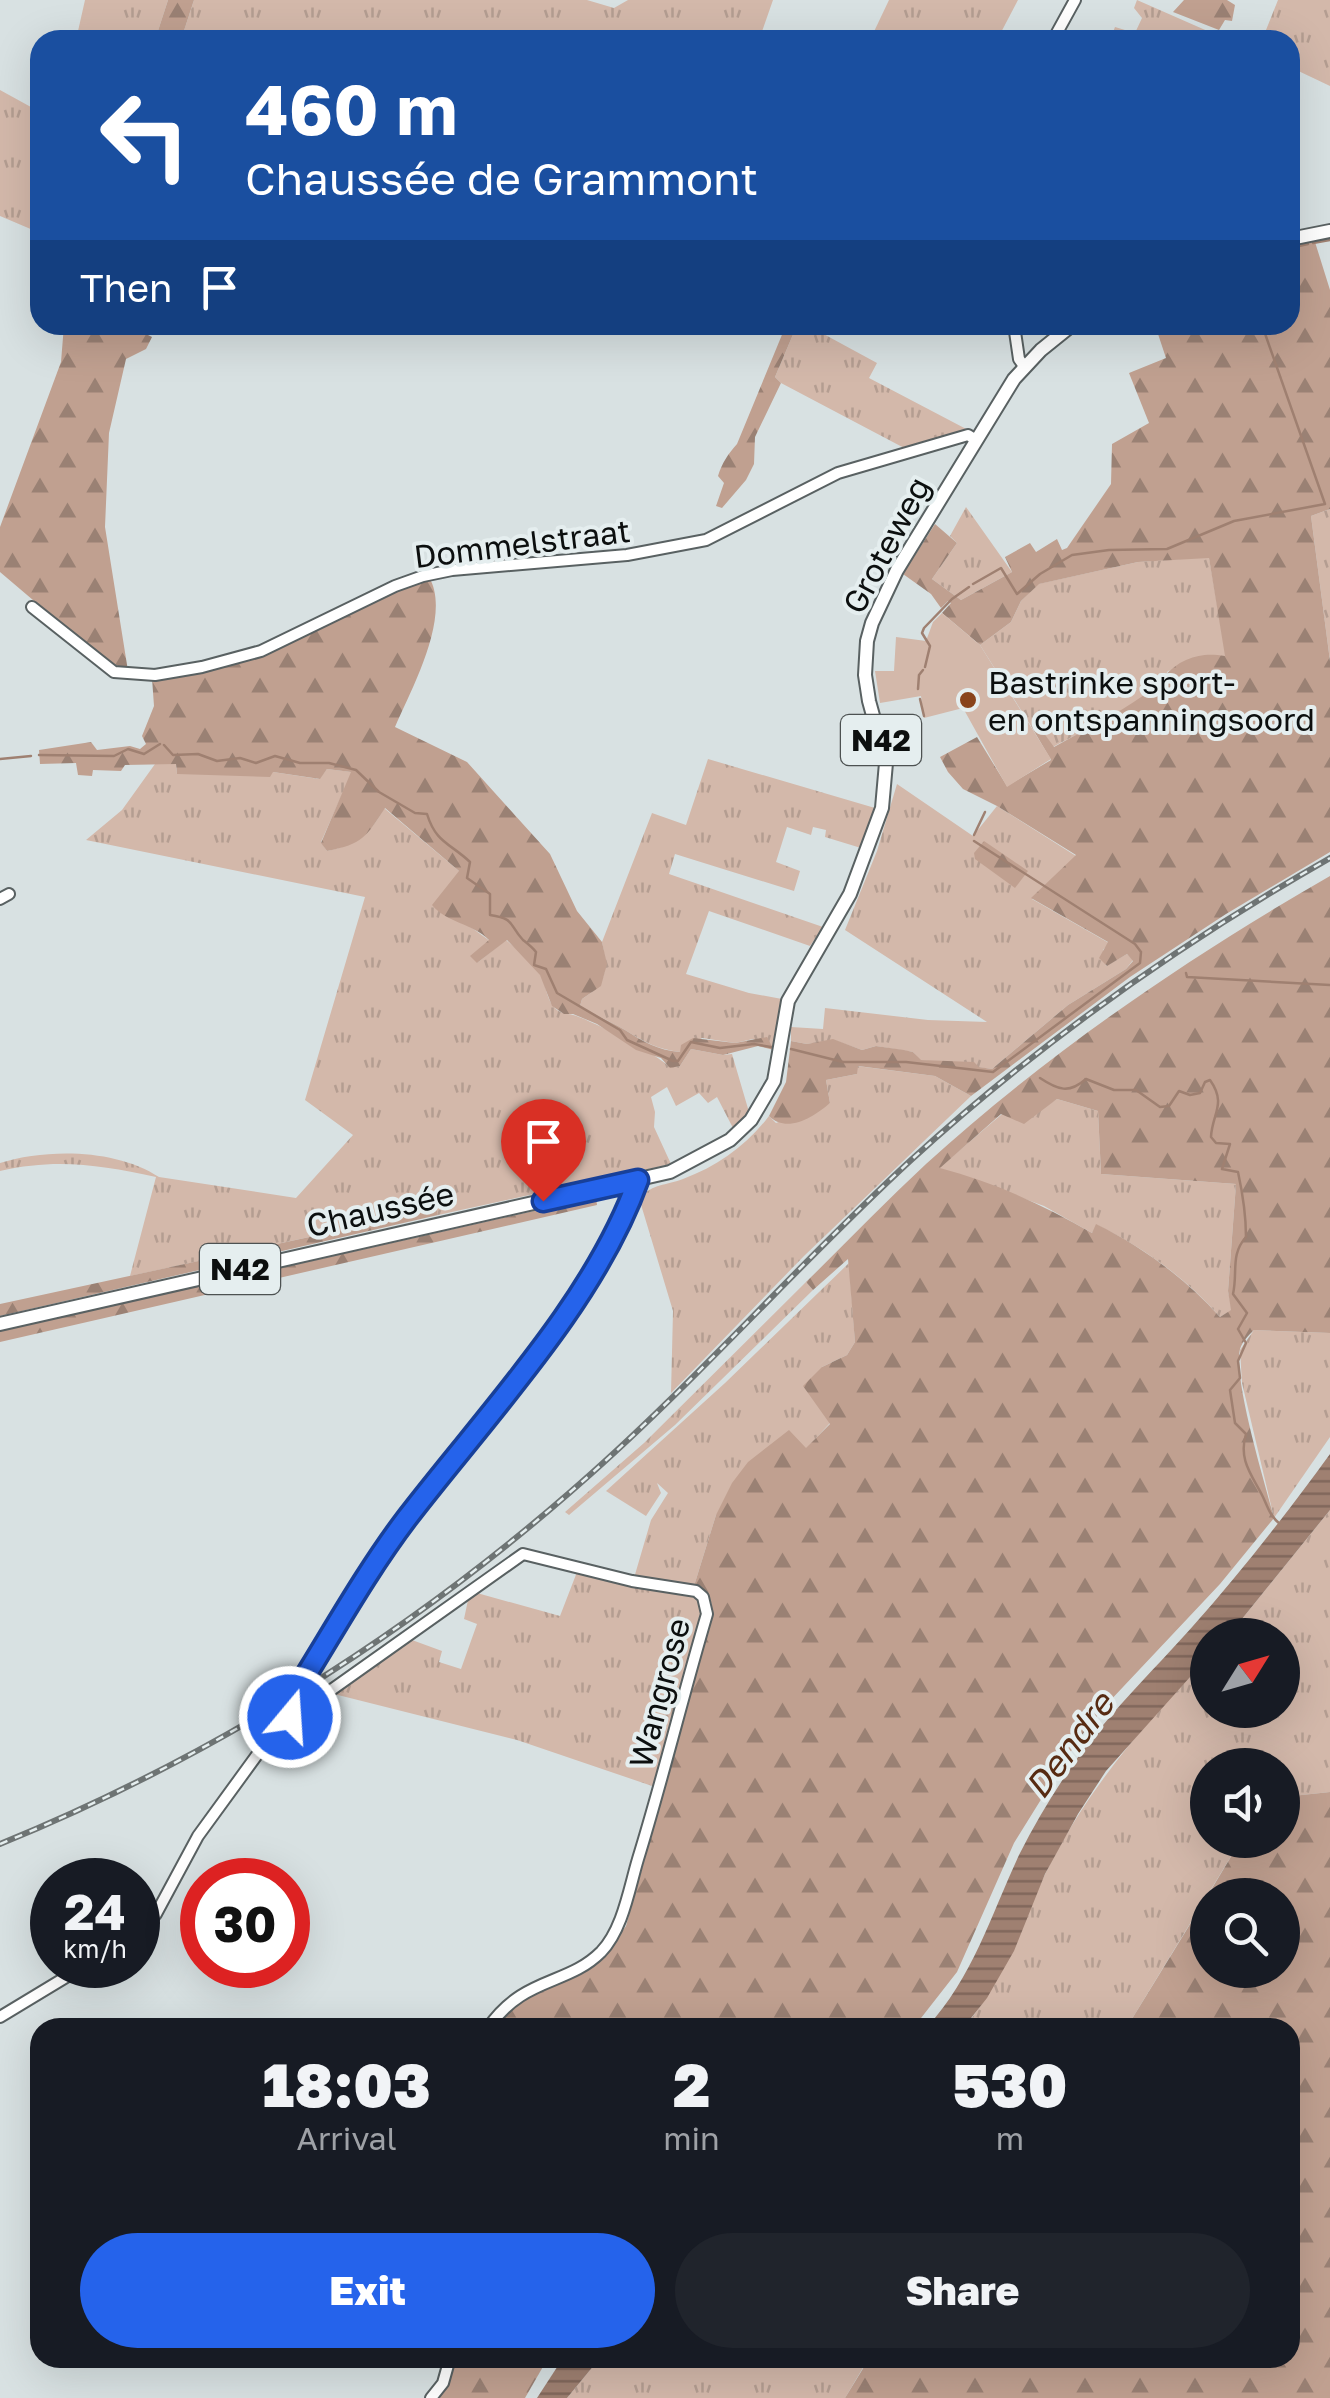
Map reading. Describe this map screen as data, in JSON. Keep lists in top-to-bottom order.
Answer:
{
  "streets": {
    "main road": ["Groteweg", "N42", "Chaussée"],
    "street": ["Dommelstraat", "Wangrose"]
  },
  "crossings": [
    ["Dommelstraat", "Groteweg"],
    ["Groteweg", "Chaussée"]
  ],
  "water": ["Dendre"],
  "places": ["Bastrinke sport- en ontspanningsoord"],
  "north": "top right",
  "page": {
    "turn": ["460 m", "Chaussée de Grammont"],
    "then": "Then",
    "speed": "24 km/h",
    "limit": "30",
    "eta": [
      "18:03",
      "Arrival",
      "2",
      "min",
      "530",
      "m"
    ],
    "buttons": ["Exit", "Share"]
  }
}
